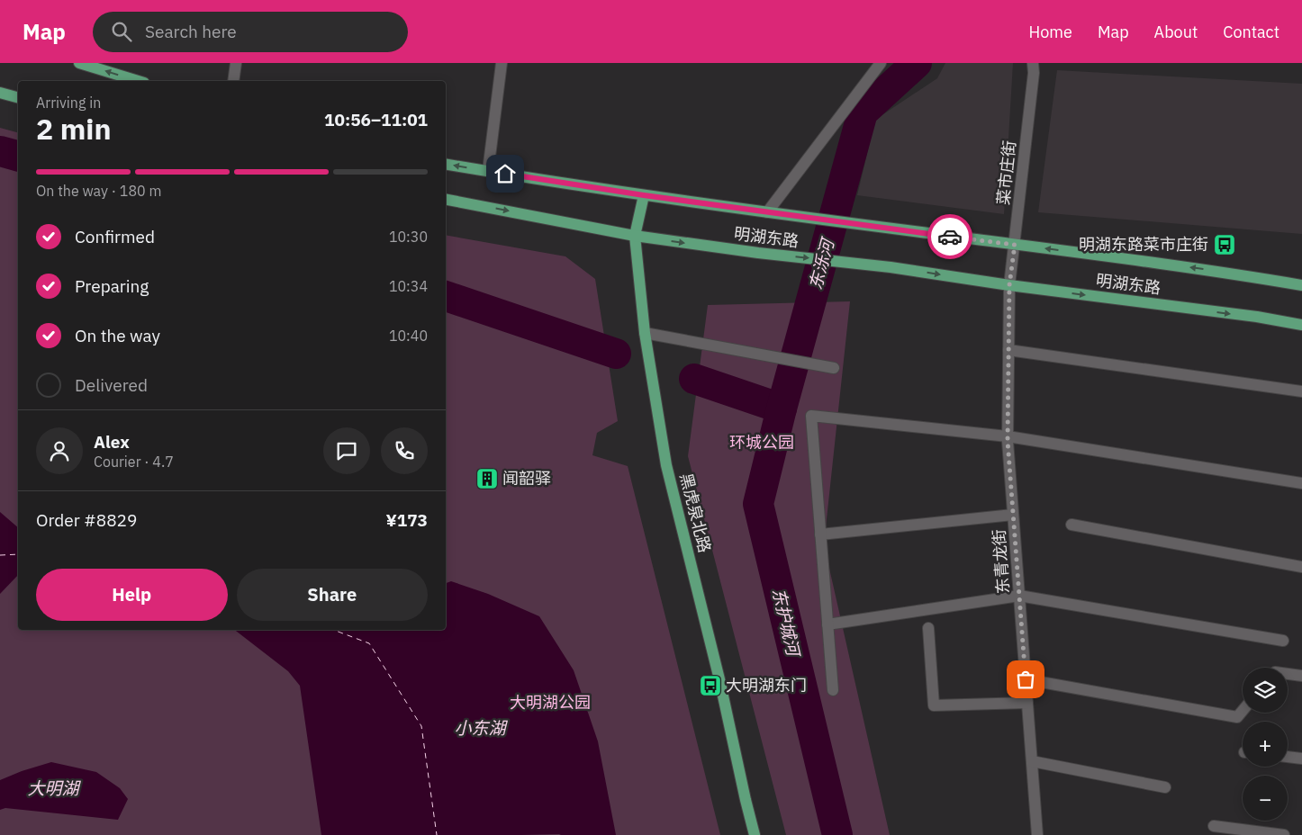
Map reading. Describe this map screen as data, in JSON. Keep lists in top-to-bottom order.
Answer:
{
  "streets": {
    "main road": ["明湖东路", "黑虎泉北路"],
    "street": ["菜市庄街", "东青龙街"]
  },
  "crossings": [
    ["菜市庄街", "明湖东路"],
    ["菜市庄街", "东青龙街"],
    ["明湖东路", "黑虎泉北路"],
    ["明湖东路", "东青龙街"]
  ],
  "water": [
    "东泺河",
    "东护城河",
    "小东湖",
    "大明湖"
  ],
  "parks": ["环城公园", "大明湖公园"],
  "places": {
    "bus stop": ["明湖东路菜市庄街", "大明湖东门"],
    "building": ["闻韶驿"]
  },
  "page": {
    "header": "Map",
    "search": "Search here",
    "nav": [
      "Home",
      "Map",
      "About",
      "Contact"
    ],
    "heading": ["2 min", "Arriving in", "10:56–11:01"],
    "panel": [
      "Alex",
      "Courier · 4.7",
      "Order #8829",
      "¥173"
    ],
    "bar": "On the way · 180 m",
    "list": [
      ["Confirmed", "10:30"],
      ["Preparing", "10:34"],
      ["On the way", "10:40"],
      "Delivered"
    ],
    "buttons": ["Help", "Share"],
    "map_buttons": ["+", "−"]
  }
}
